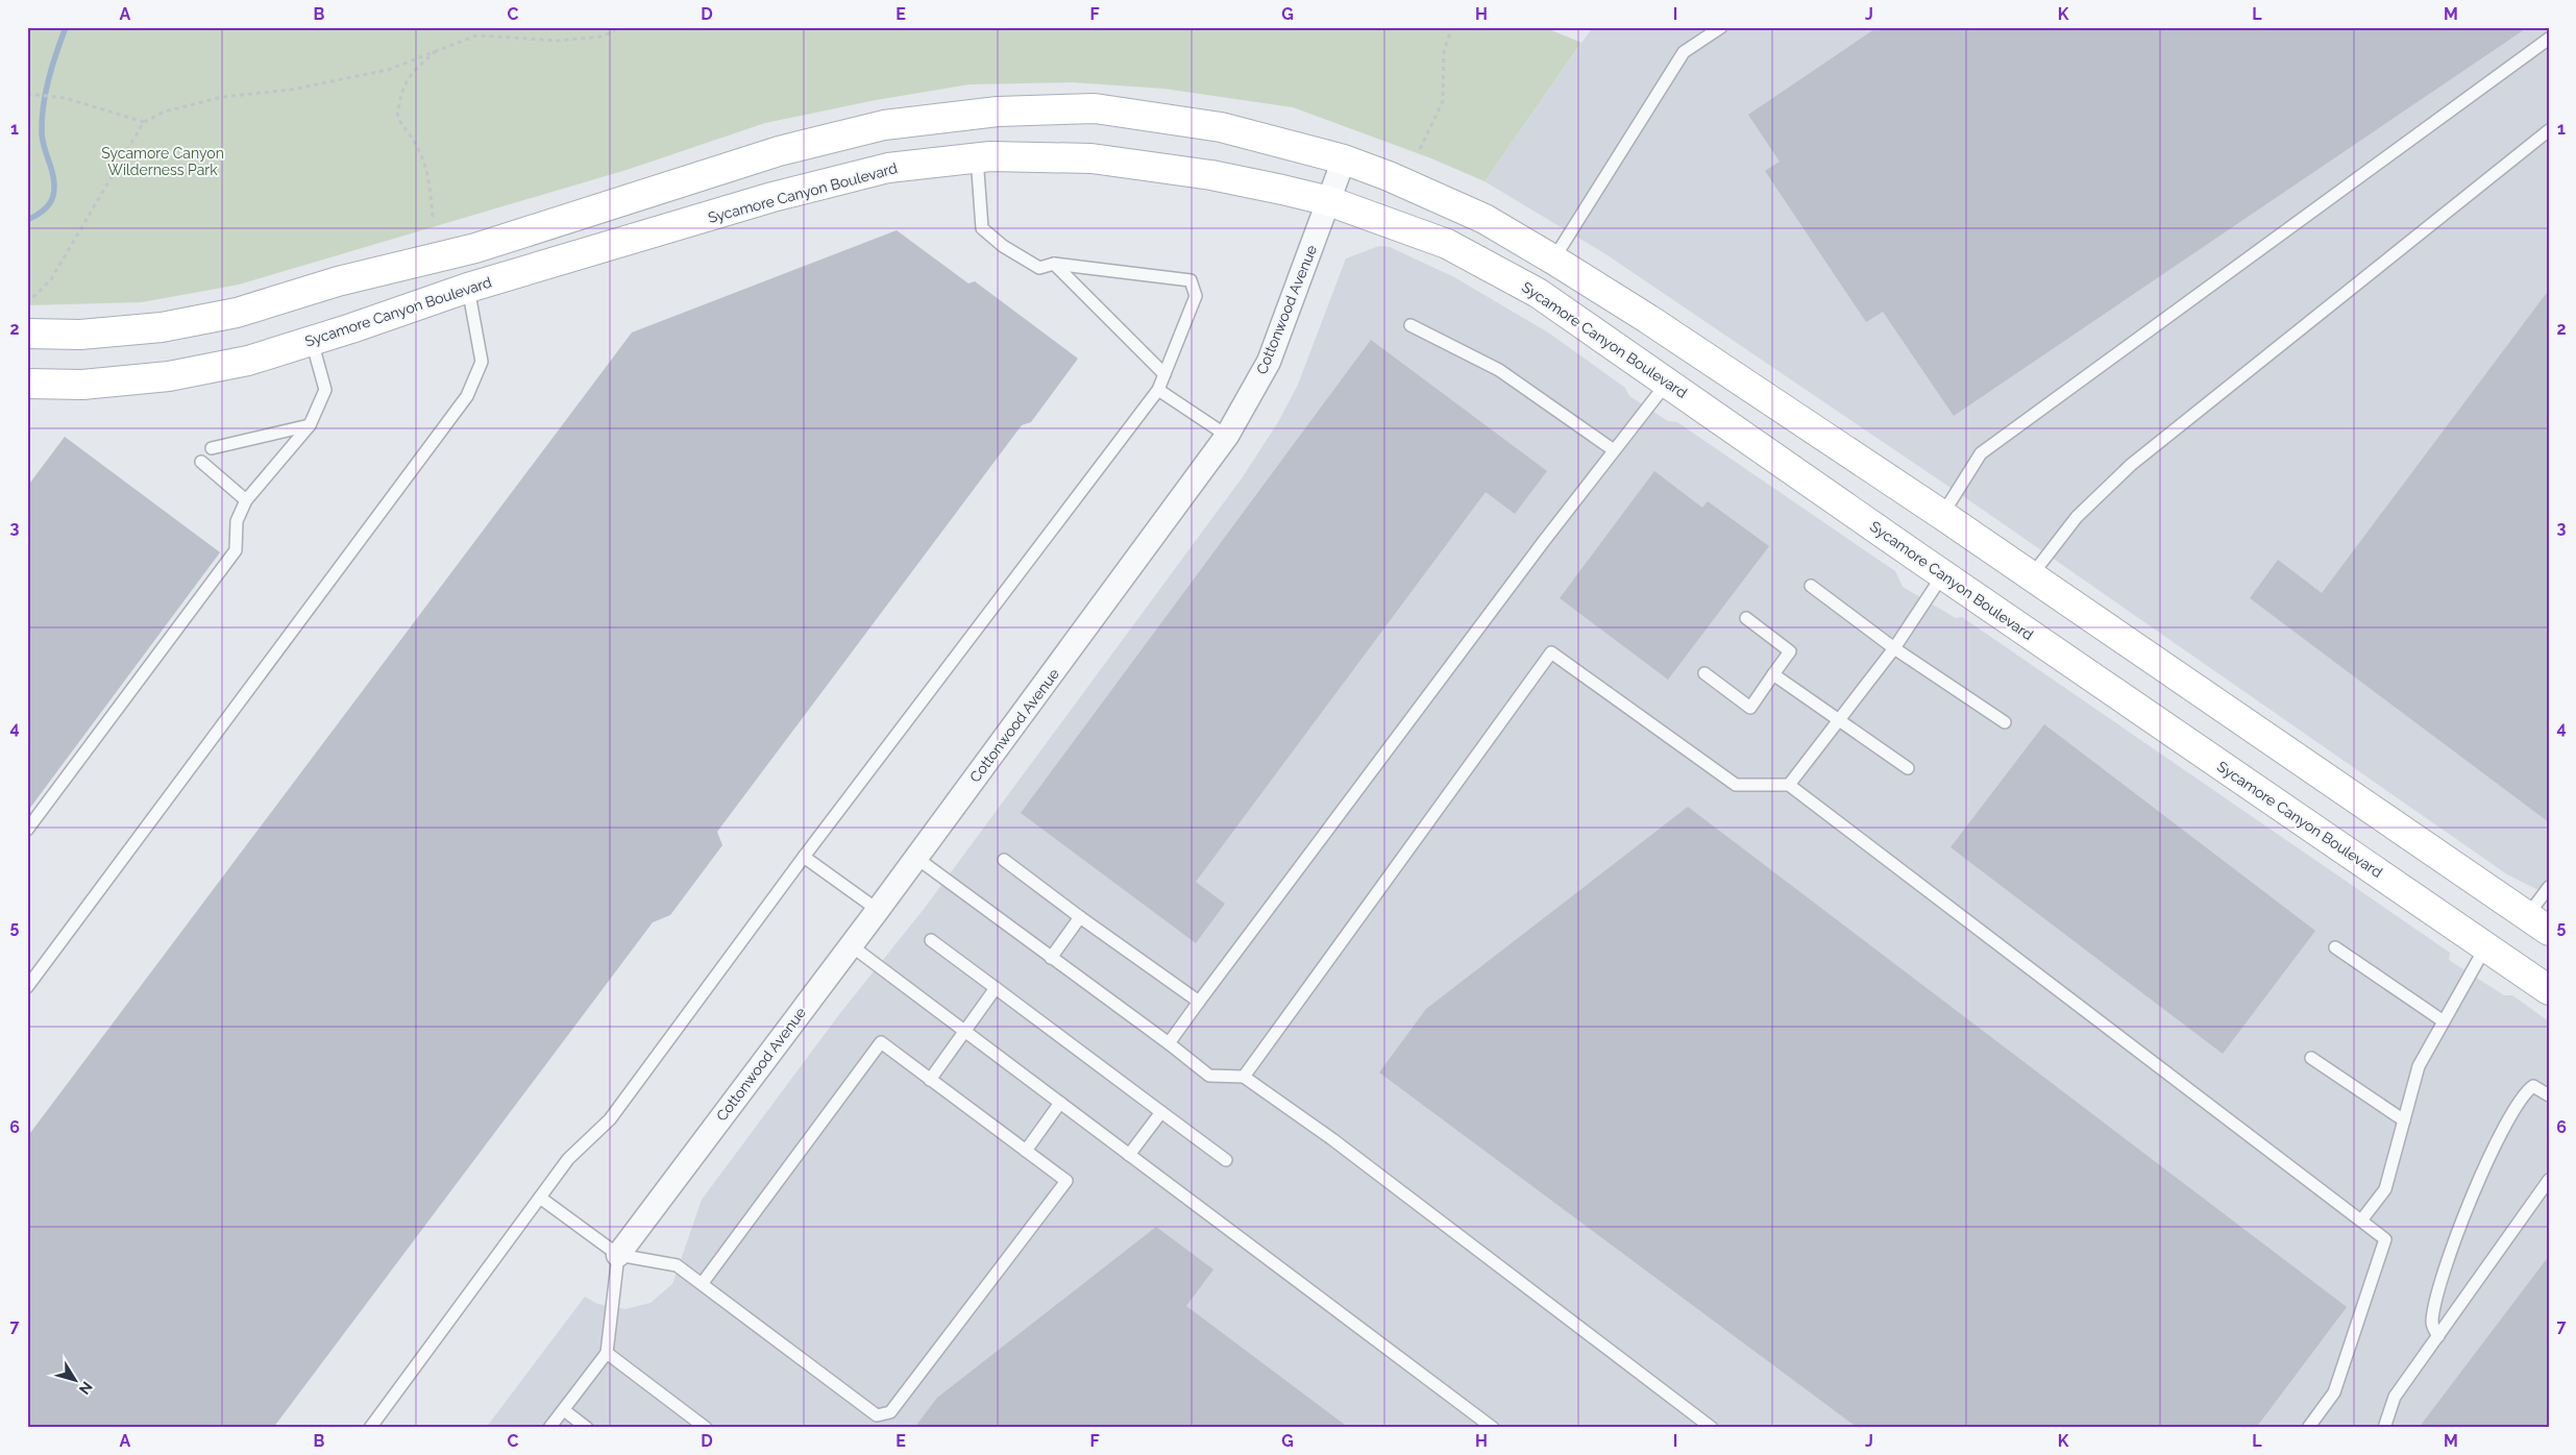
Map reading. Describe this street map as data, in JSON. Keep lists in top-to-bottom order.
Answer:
{
  "streets": {
    "main road": ["Sycamore Canyon Boulevard"],
    "street": ["Cottonwood Avenue"]
  },
  "crossings": [
    ["Sycamore Canyon Boulevard", "Cottonwood Avenue"]
  ],
  "parks": ["Sycamore Canyon Wilderness Park"],
  "north": "bottom right",
  "grid": {
    "columns": [
      "A",
      "B",
      "C",
      "D",
      "E",
      "F",
      "G",
      "H",
      "I",
      "J",
      "K",
      "L",
      "M"
    ],
    "rows": [
      "1",
      "2",
      "3",
      "4",
      "5",
      "6",
      "7"
    ]
  }
}
